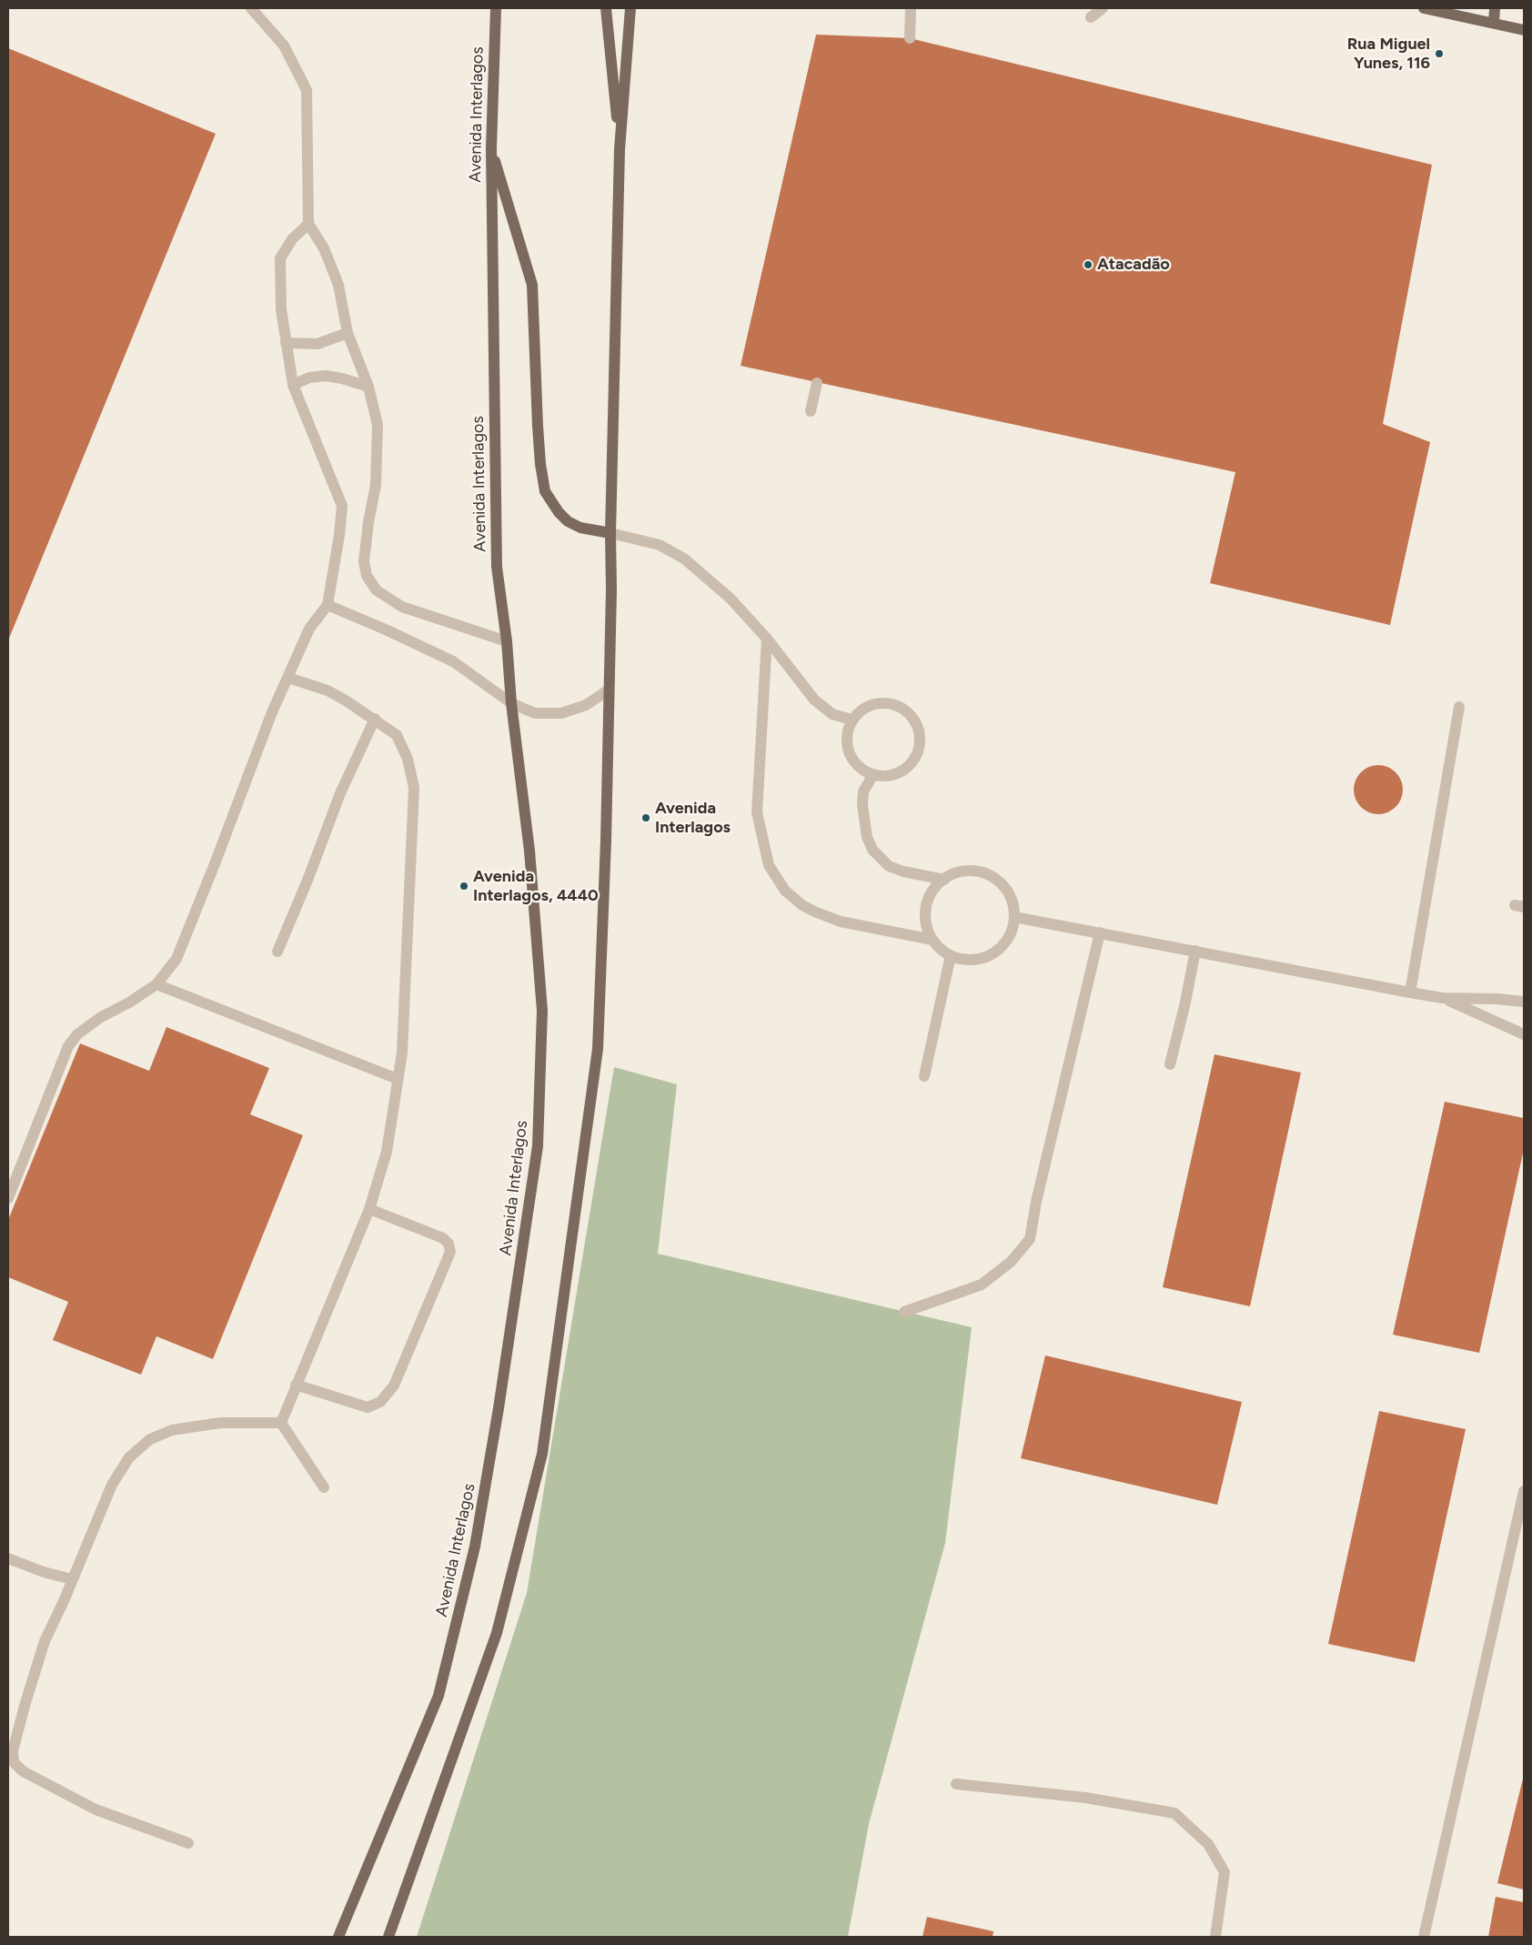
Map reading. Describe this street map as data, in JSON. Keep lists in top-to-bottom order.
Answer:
{
  "streets": {
    "main road": ["Avenida Interlagos"]
  },
  "places": [
    "Rua Miguel Yunes, 116",
    "Atacadão",
    "Avenida Interlagos",
    "Avenida Interlagos, 4440"
  ]
}
